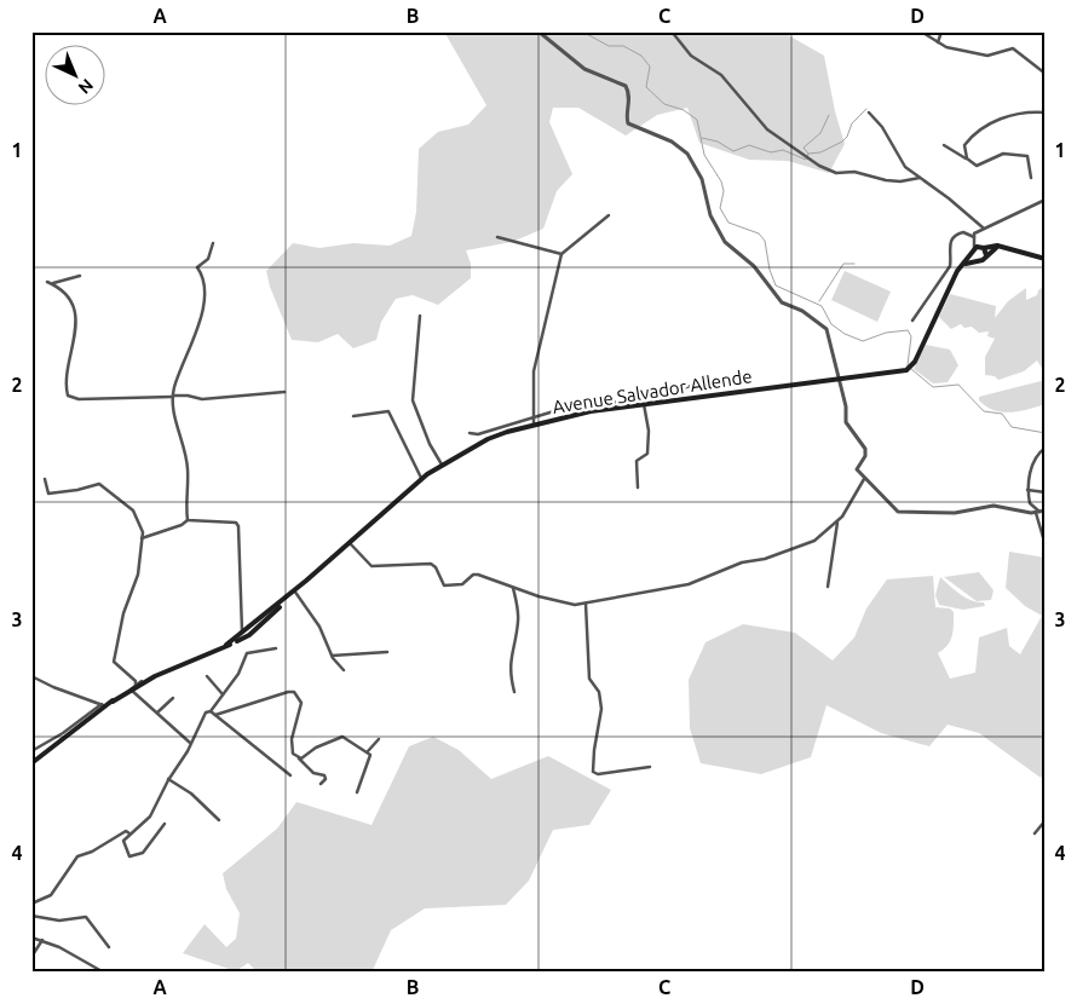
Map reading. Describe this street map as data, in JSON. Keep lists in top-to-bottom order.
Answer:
{
  "streets": {
    "main road": ["Avenue Salvador Allende"]
  },
  "north": "bottom right",
  "grid": {
    "columns": [
      "A",
      "B",
      "C",
      "D"
    ],
    "rows": [
      "1",
      "2",
      "3",
      "4"
    ]
  }
}
